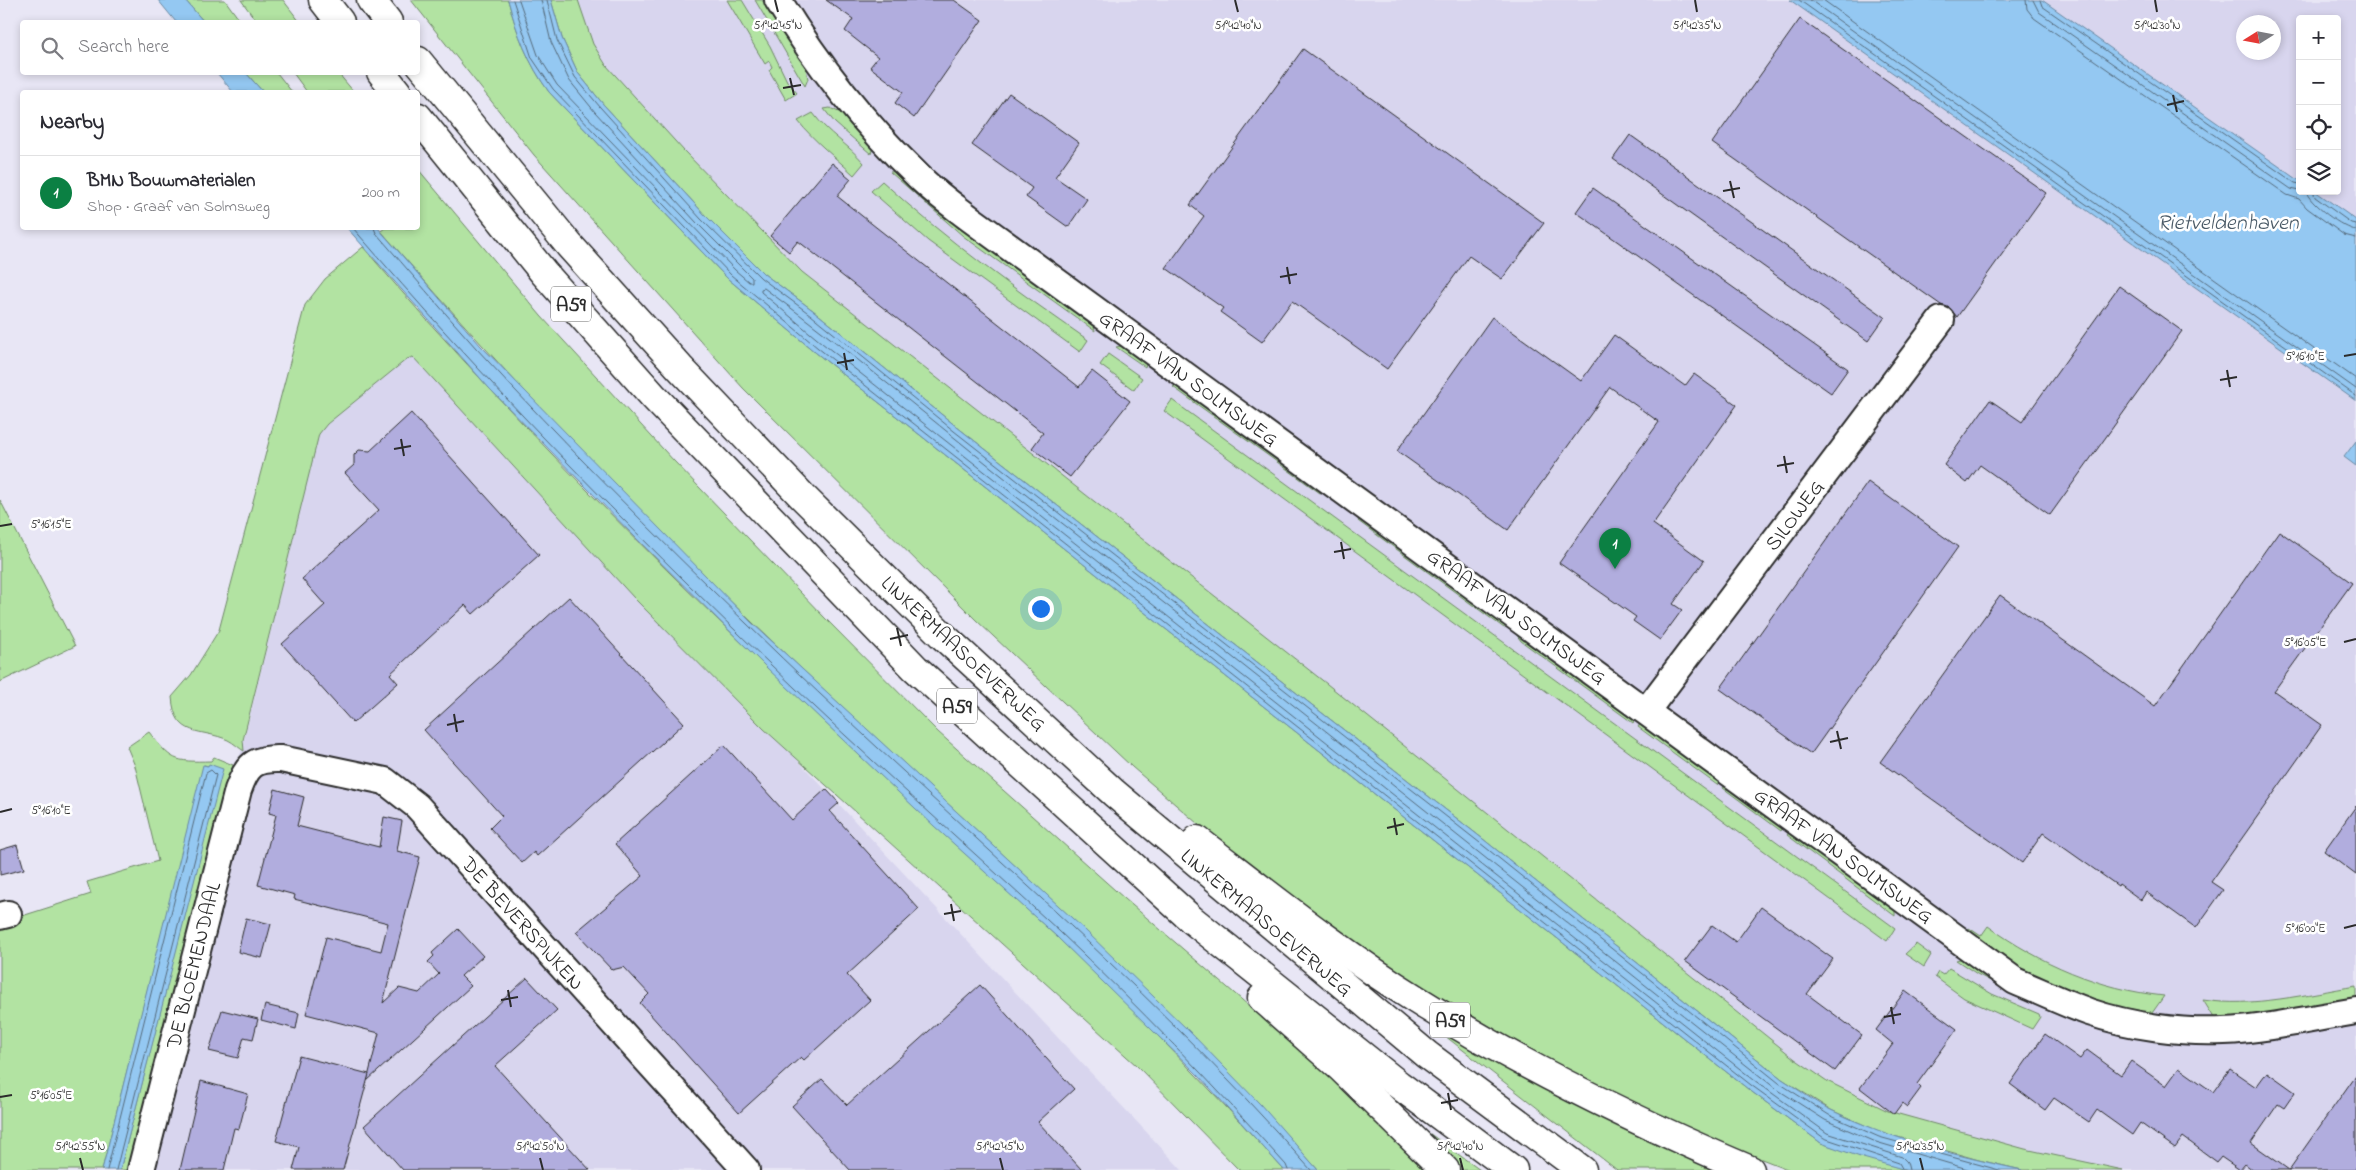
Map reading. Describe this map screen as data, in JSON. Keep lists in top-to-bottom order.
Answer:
{
  "streets": {
    "highway": ["A59", "LINKERMAASOEVERWEG"],
    "street": [
      "GRAAF VAN SOLMSWEG",
      "SILOWEG",
      "DE BEVERSPIJKEN",
      "DE BLOEMENDAAL"
    ]
  },
  "crossings": [
    ["A59", "LINKERMAASOEVERWEG"],
    ["GRAAF VAN SOLMSWEG", "SILOWEG"],
    ["DE BEVERSPIJKEN", "DE BLOEMENDAAL"]
  ],
  "water": ["Rietveldenhaven"],
  "north": "left",
  "page": {
    "map_buttons": ["+", "−"],
    "search": "Search here",
    "heading": "Nearby",
    "list": [
      {
        "mark": "1",
        "name": "BMN Bouwmaterialen",
        "note": "Shop · Graaf van Solmsweg",
        "value": "200 m"
      }
    ],
    "pins": "1"
  },
  "coordinates": [
    "51°42'45\"N",
    "51°42'30\"N",
    "51°42'40\"N",
    "51°42'35\"N",
    "5°16'10\"E",
    "5°16'15\"E",
    "5°16'05\"E",
    "5°16'00\"E",
    "51°42'55\"N",
    "51°42'50\"N"
  ]
}
